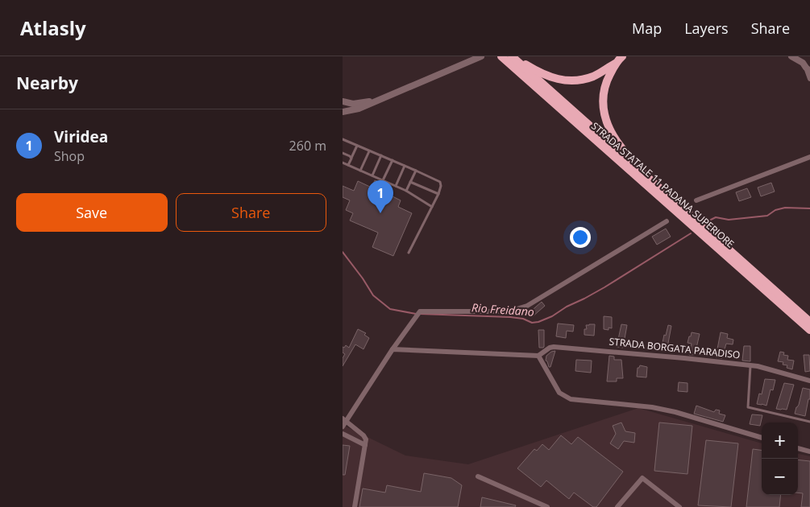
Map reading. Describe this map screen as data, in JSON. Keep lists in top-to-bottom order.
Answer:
{
  "streets": {
    "highway": ["STRADA STATALE 11 PADANA SUPERIORE"],
    "street": ["STRADA BORGATA PARADISO"]
  },
  "water": ["Rio Freidano"],
  "page": {
    "header": "Atlasly",
    "nav": ["Map", "Layers", "Share"],
    "heading": "Nearby",
    "list": [
      {
        "mark": "1",
        "name": "Viridea",
        "note": "Shop",
        "value": "260 m"
      }
    ],
    "pins": "1",
    "buttons": ["Save", "Share"],
    "map_buttons": ["+", "−"]
  }
}
